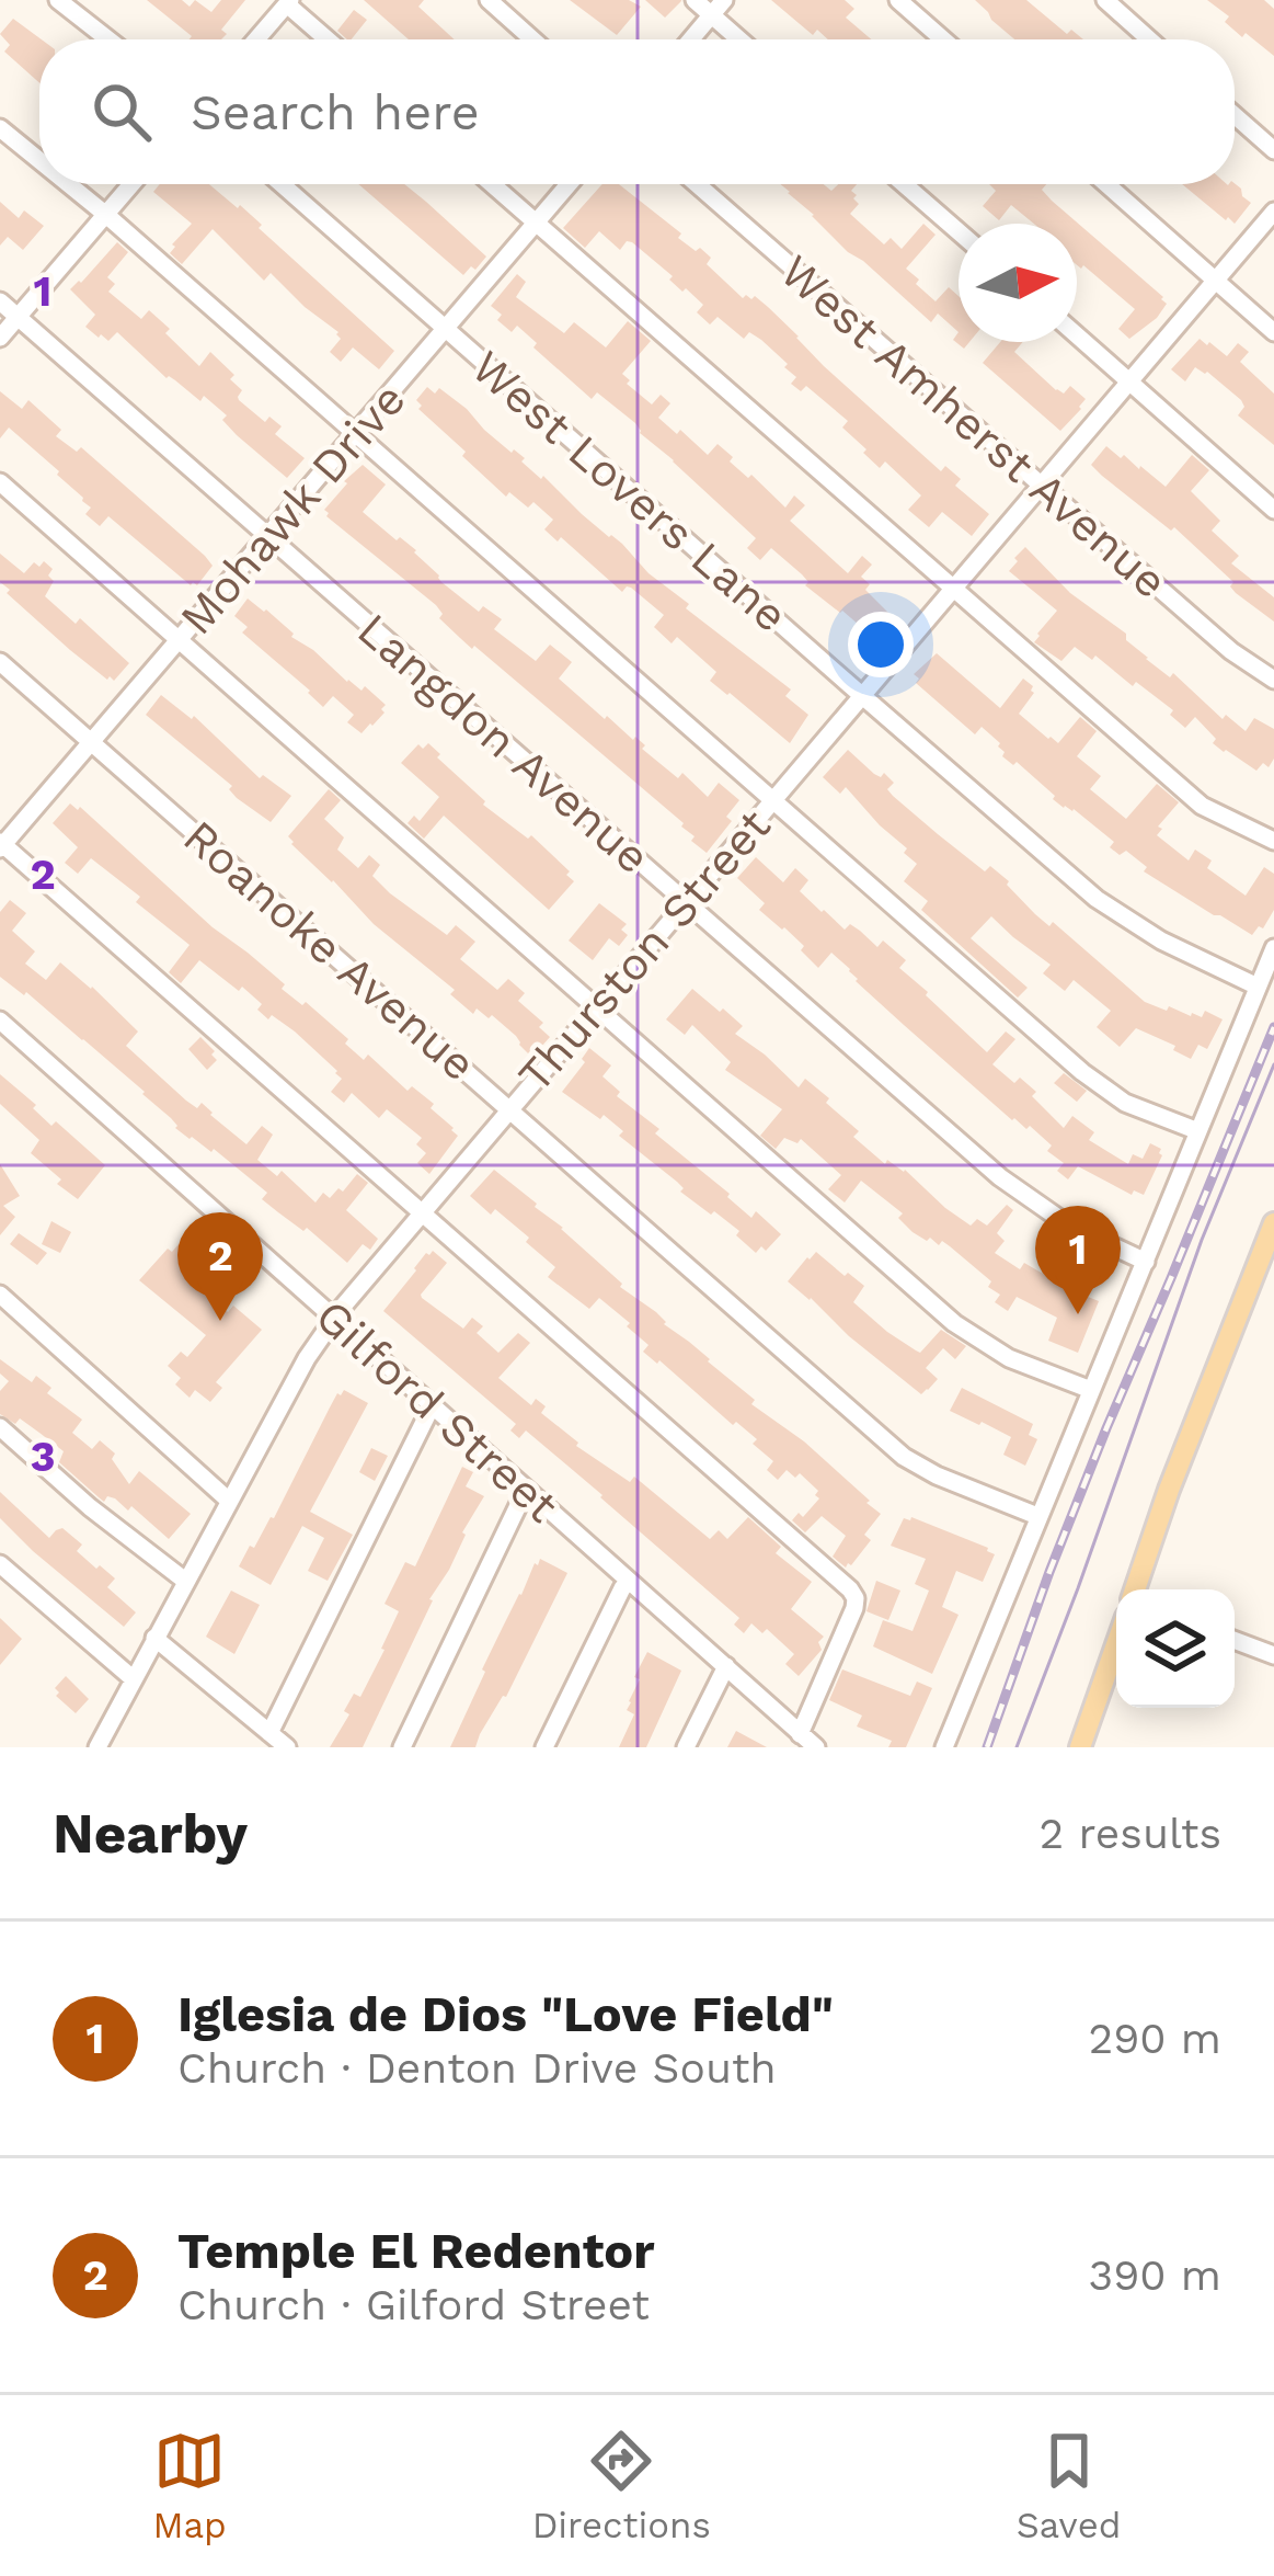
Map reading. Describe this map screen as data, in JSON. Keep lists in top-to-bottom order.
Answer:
{
  "streets": {
    "street": [
      "West Amherst Avenue",
      "West Lovers Lane",
      "Mohawk Drive",
      "Langdon Avenue",
      "Roanoke Avenue",
      "Thurston Street",
      "Gilford Street"
    ]
  },
  "crossings": [
    ["West Amherst Avenue", "Thurston Street"],
    ["West Lovers Lane", "Mohawk Drive"],
    ["West Lovers Lane", "Thurston Street"],
    ["Mohawk Drive", "Langdon Avenue"],
    ["Mohawk Drive", "Roanoke Avenue"],
    ["Langdon Avenue", "Thurston Street"],
    ["Roanoke Avenue", "Thurston Street"],
    ["Thurston Street", "Gilford Street"]
  ],
  "north": "right",
  "page": {
    "search": "Search here",
    "pins": ["1", "2"],
    "heading": ["Nearby", "2 results"],
    "list": [
      {
        "mark": "1",
        "name": "Iglesia de Dios \"Love Field\"",
        "note": "Church · Denton Drive South",
        "value": "290 m"
      },
      {
        "mark": "2",
        "name": "Temple El Redentor",
        "note": "Church · Gilford Street",
        "value": "390 m"
      }
    ],
    "nav": ["Map", "Directions", "Saved"]
  },
  "grid": {
    "rows": ["1", "2", "3"]
  }
}
